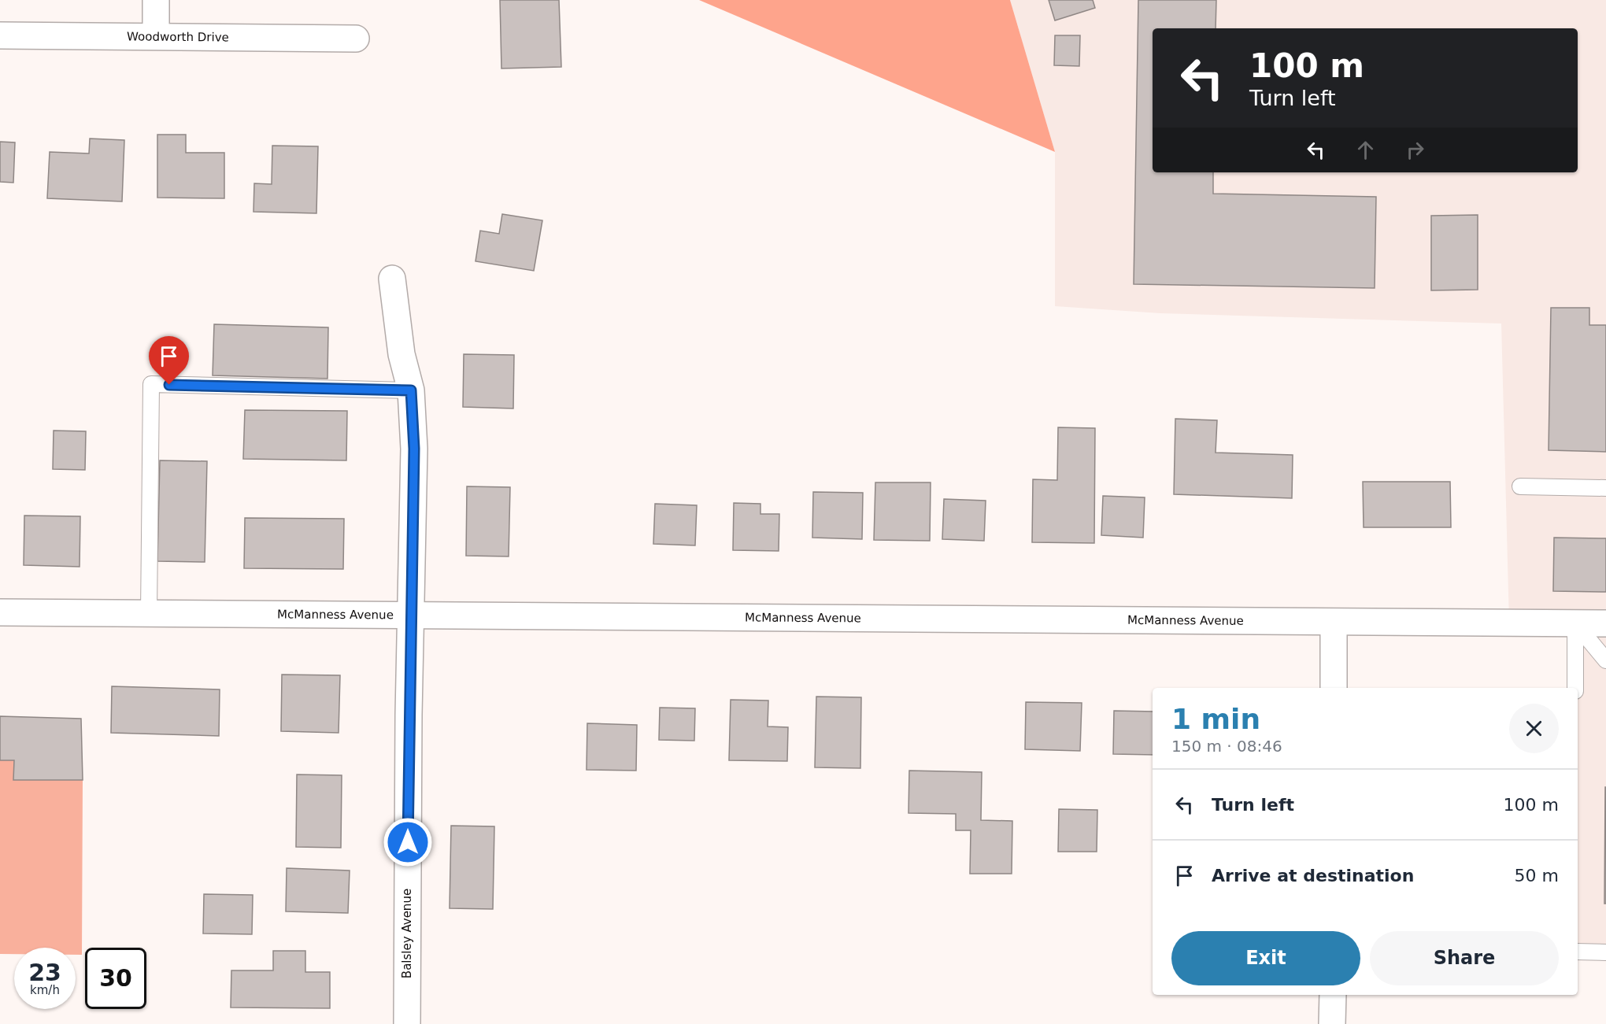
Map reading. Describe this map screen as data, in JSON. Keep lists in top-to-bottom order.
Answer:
{
  "streets": {
    "street": ["Woodworth Drive", "McManness Avenue", "Balsley Avenue"]
  },
  "crossings": [
    ["McManness Avenue", "Balsley Avenue"]
  ],
  "page": {
    "turn": ["100 m", "Turn left"],
    "heading": ["1 min", "150 m · 08:46"],
    "list": [
      {
        "name": "Turn left",
        "value": "100 m"
      },
      {
        "name": "Arrive at destination",
        "value": "50 m"
      }
    ],
    "buttons": ["Exit", "Share"],
    "speed": "23 km/h",
    "limit": "30"
  }
}
